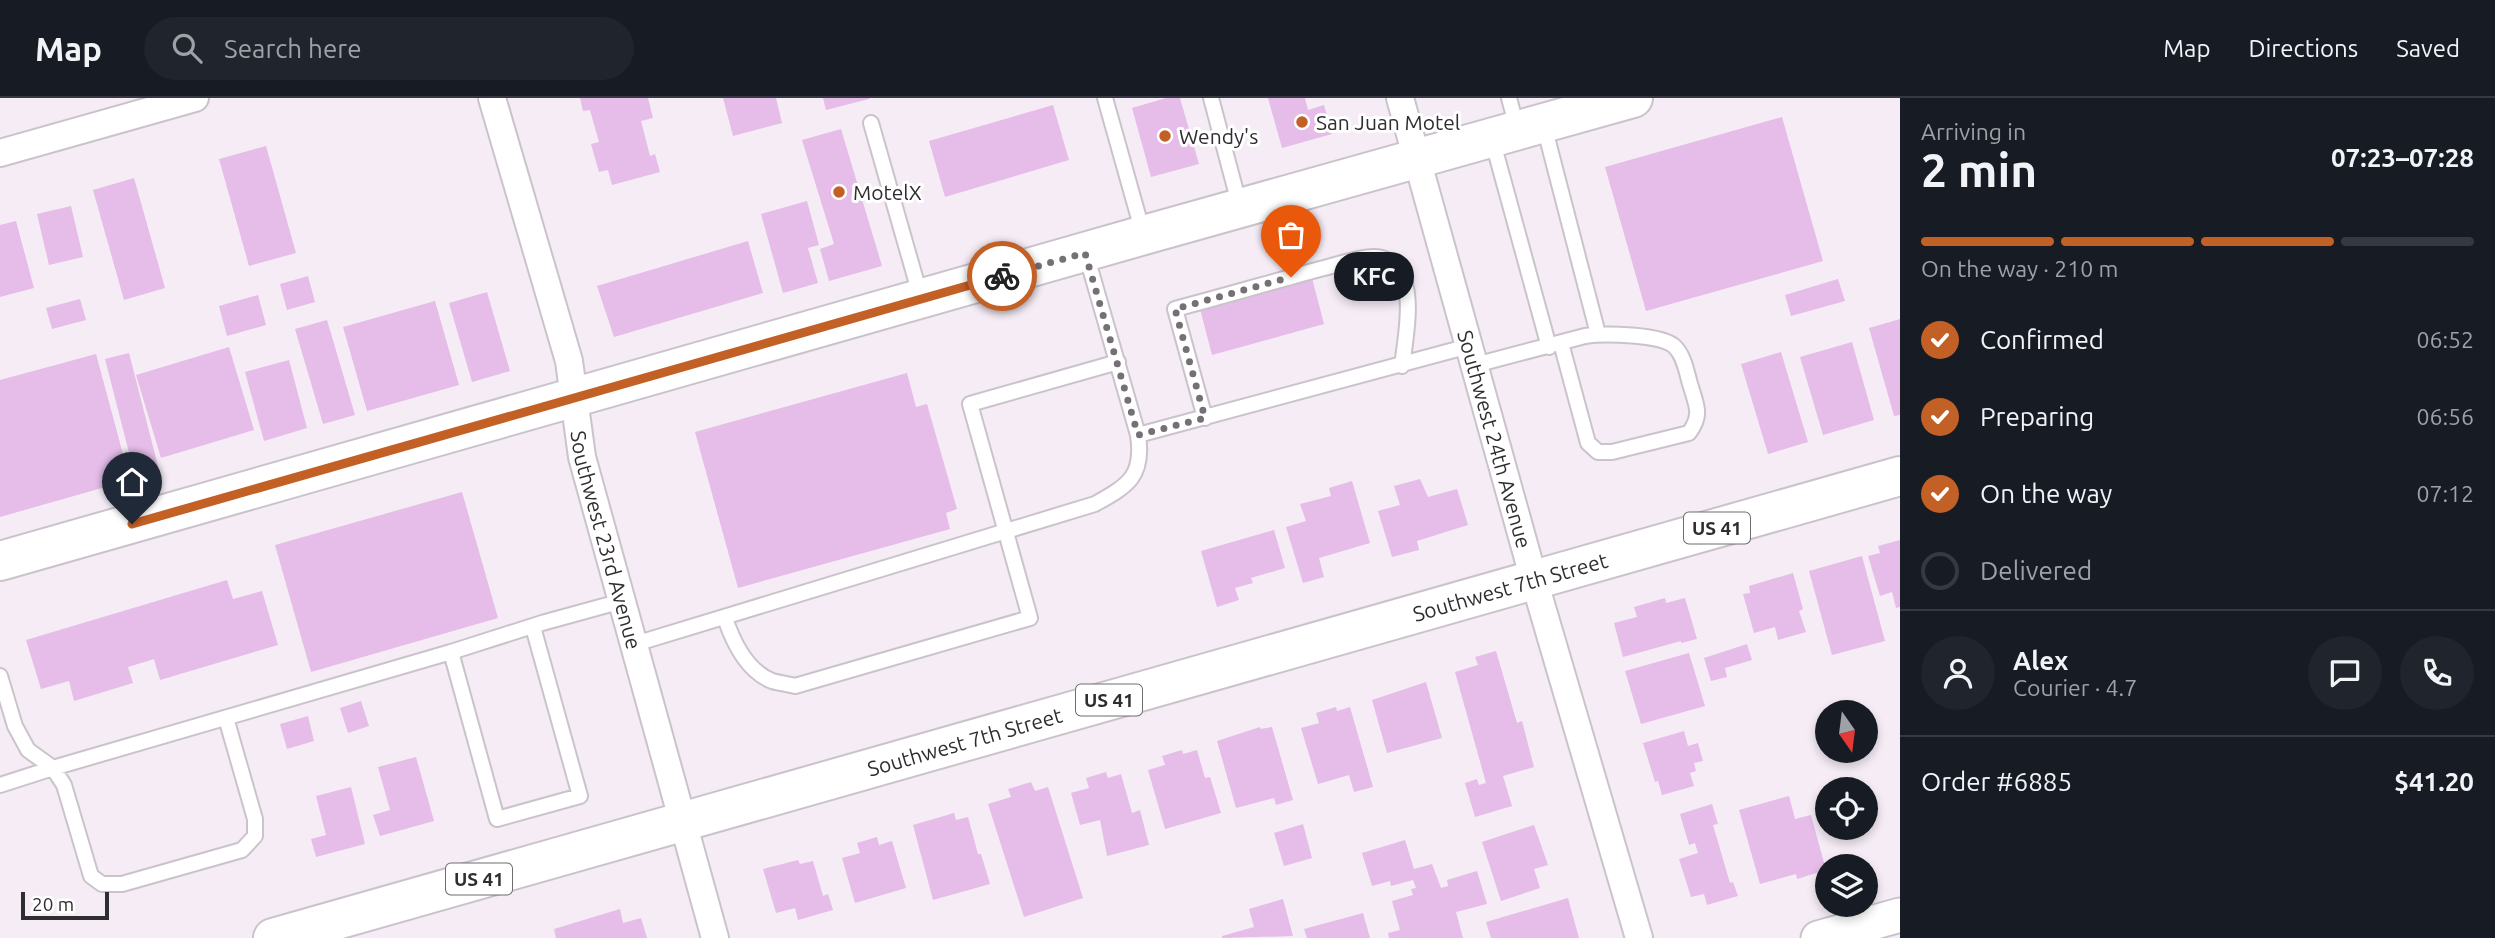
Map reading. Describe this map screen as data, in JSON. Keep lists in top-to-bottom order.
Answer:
{
  "streets": {
    "main road": ["US 41", "Southwest 7th Street"],
    "street": ["Southwest 24th Avenue", "Southwest 23rd Avenue"]
  },
  "crossings": [
    ["Southwest 24th Avenue", "Southwest 7th Street"],
    ["Southwest 23rd Avenue", "Southwest 7th Street"]
  ],
  "places": [
    "San Juan Motel",
    "Wendy's",
    "MotelX",
    "KFC"
  ],
  "scale_bar": "20 m",
  "north": "bottom",
  "page": {
    "header": "Map",
    "search": "Search here",
    "nav": ["Map", "Directions", "Saved"],
    "heading": ["2 min", "Arriving in", "07:23–07:28"],
    "panel": [
      "Alex",
      "Courier · 4.7",
      "Order #6885",
      "$41.20"
    ],
    "bar": "On the way · 210 m",
    "bubble": "KFC",
    "list": [
      ["Confirmed", "06:52"],
      ["Preparing", "06:56"],
      ["On the way", "07:12"],
      "Delivered"
    ],
    "scale": "20 m"
  }
}
